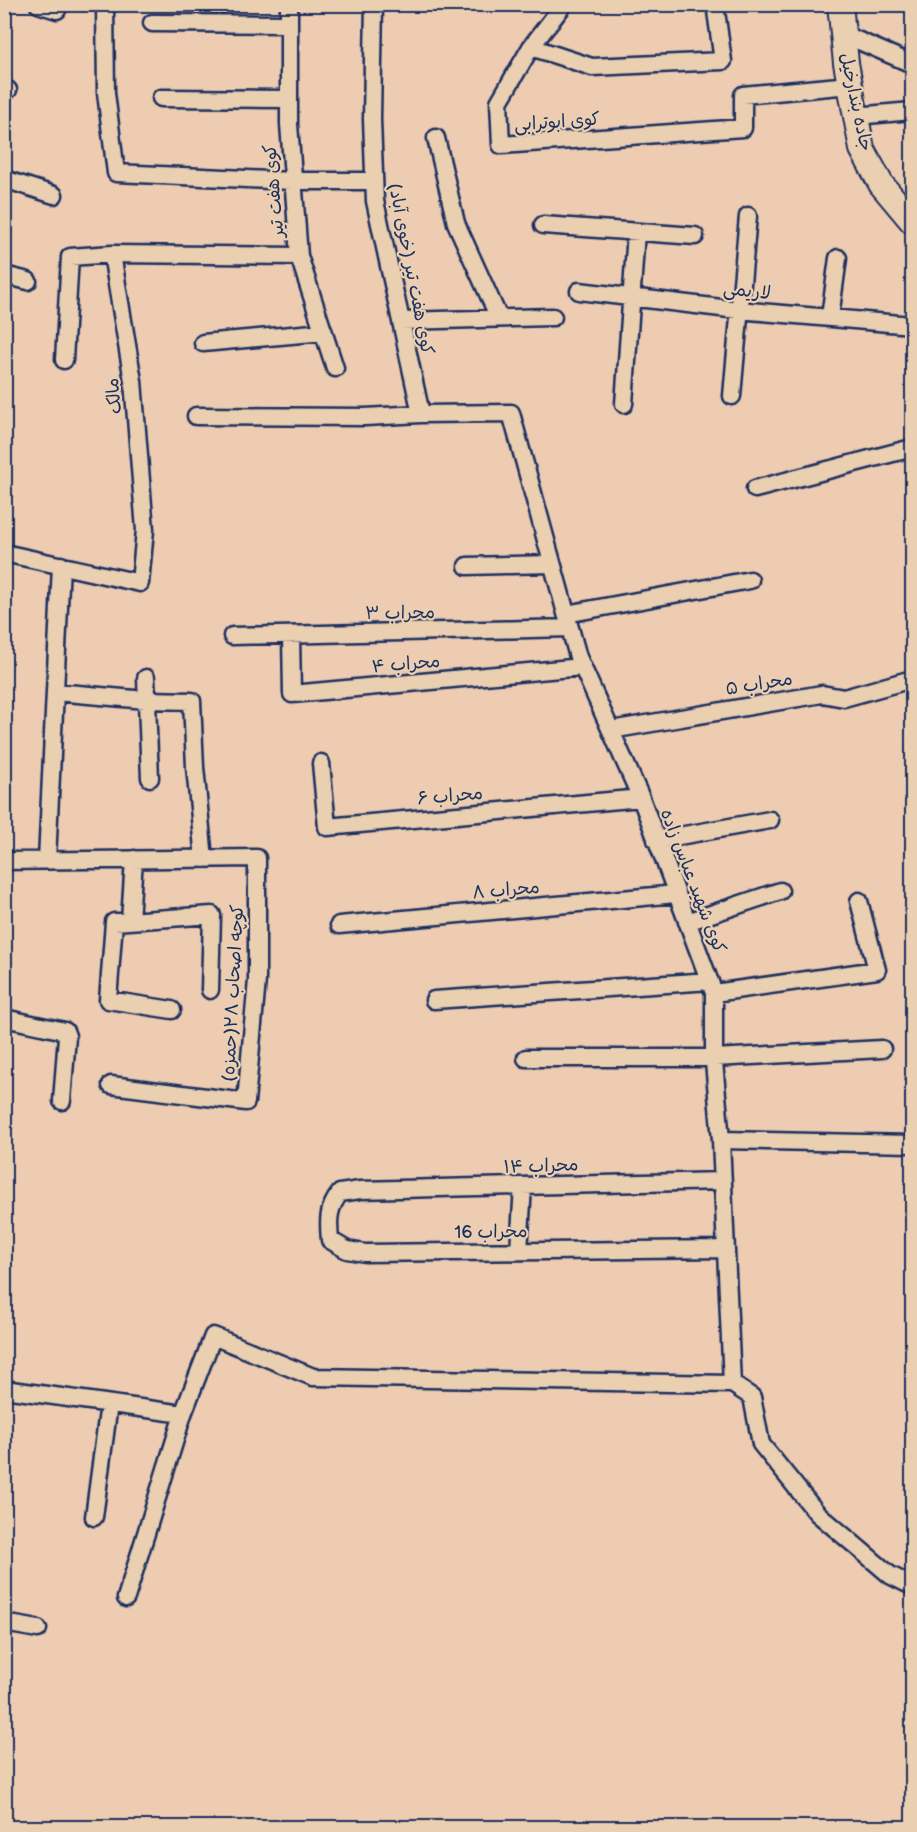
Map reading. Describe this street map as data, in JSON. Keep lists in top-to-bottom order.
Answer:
{
  "streets": {
    "main road": ["جاده بندارخیل"],
    "street": [
      "کوی ابوترابی",
      "کوی هفت تیر",
      "کوی هفت تیر (خوی آباد)",
      "لاریمی",
      "مالک",
      "محراب ۳",
      "محراب ۴",
      "محراب ۵",
      "محراب ۶",
      "کوی شهید عباس زاده",
      "محراب ۸",
      "کوچه اصحاب ۲۸(حمزه)",
      "محراب ۱۴",
      "محراب 16"
    ]
  },
  "crossings": [
    ["جاده بندارخیل", "کوی ابوترابی"],
    ["کوی هفت تیر (خوی آباد)", "کوی شهید عباس زاده"],
    ["محراب ۳", "محراب ۴"],
    ["محراب ۳", "کوی شهید عباس زاده"],
    ["محراب ۴", "کوی شهید عباس زاده"],
    ["محراب ۵", "کوی شهید عباس زاده"],
    ["محراب ۶", "کوی شهید عباس زاده"],
    ["کوی شهید عباس زاده", "محراب ۸"],
    ["کوی شهید عباس زاده", "محراب ۱۴"],
    ["کوی شهید عباس زاده", "محراب 16"],
    ["محراب ۱۴", "محراب 16"]
  ]
}
